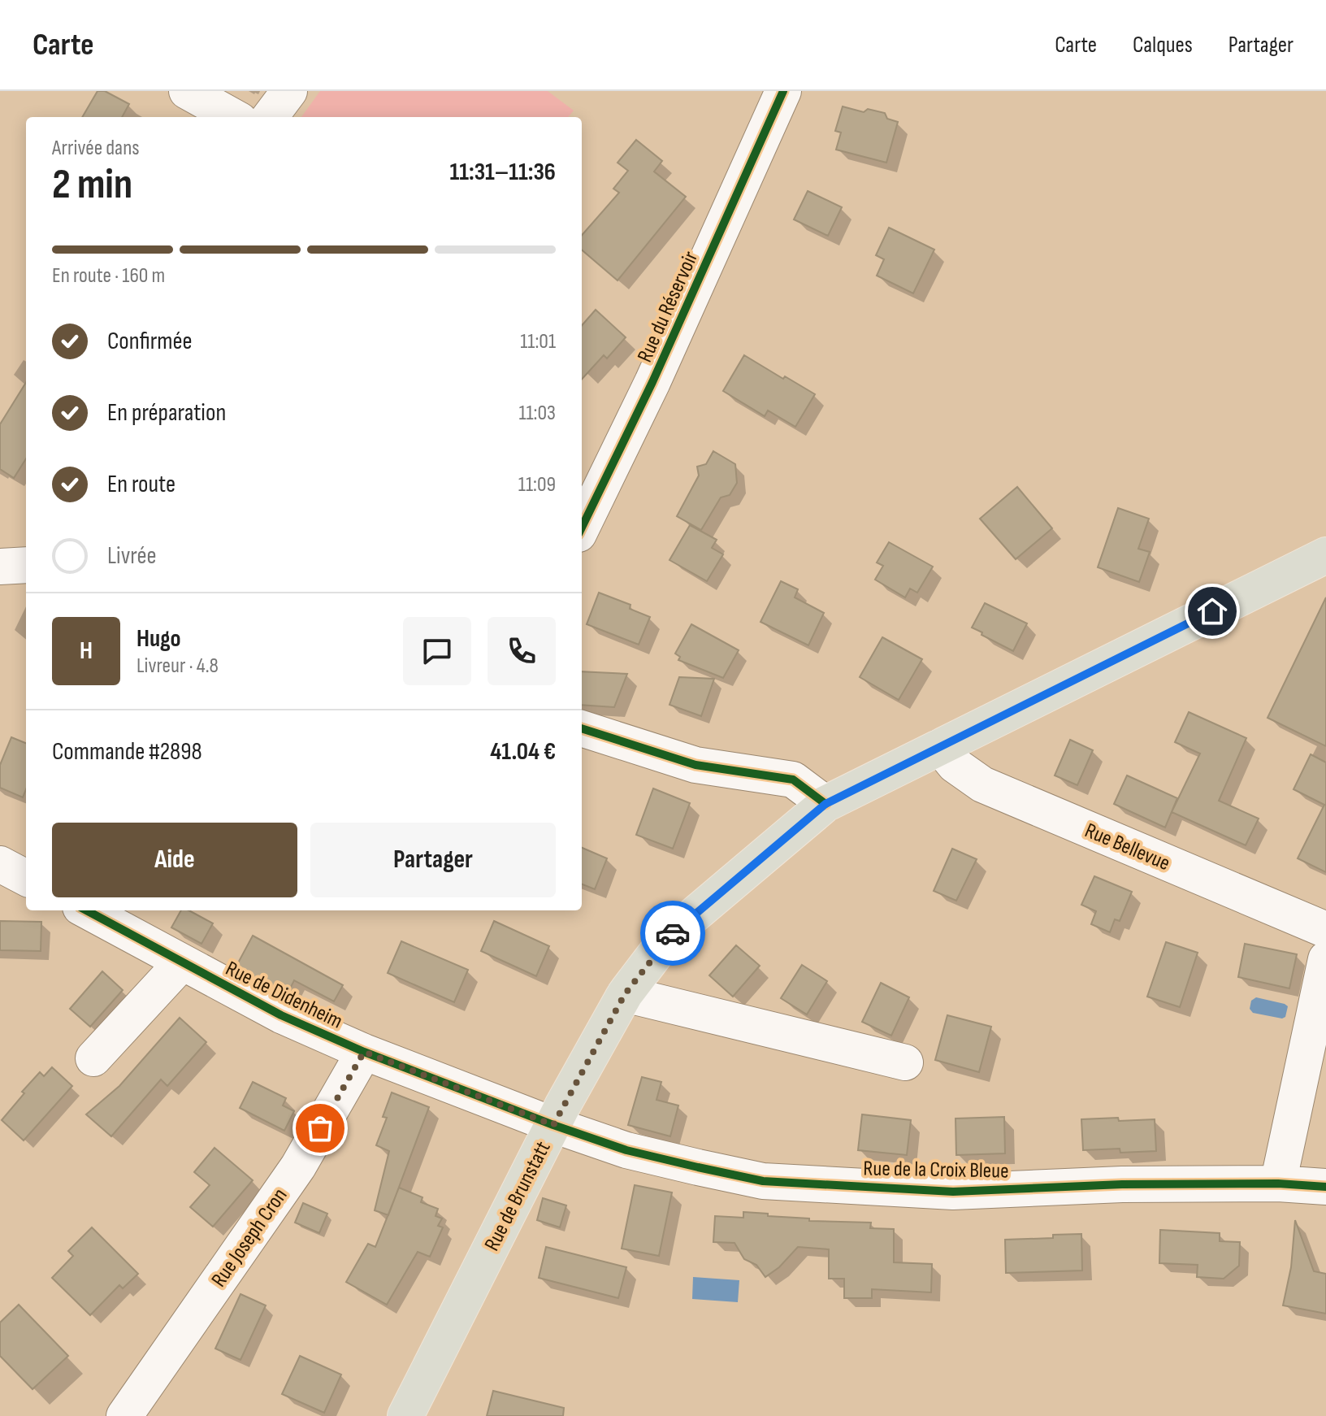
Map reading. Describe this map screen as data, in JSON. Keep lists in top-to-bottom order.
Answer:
{
  "streets": {
    "main road": ["Rue de Brunstatt"],
    "street": [
      "Rue du Réservoir",
      "Rue Bellevue",
      "Rue de Didenheim",
      "Rue de la Croix Bleue",
      "Rue Joseph Cron"
    ]
  },
  "crossings": [
    ["Rue Bellevue", "Rue de Brunstatt"],
    ["Rue de Didenheim", "Rue de la Croix Bleue"],
    ["Rue de Didenheim", "Rue de Brunstatt"],
    ["Rue de Didenheim", "Rue Joseph Cron"],
    ["Rue de la Croix Bleue", "Rue de Brunstatt"]
  ],
  "page": {
    "header": "Carte",
    "nav": ["Carte", "Calques", "Partager"],
    "heading": ["2 min", "Arrivée dans", "11:31–11:36"],
    "panel": [
      "Hugo",
      "Livreur · 4.8",
      "Commande #2898",
      "41.04 €"
    ],
    "bar": "En route · 160 m",
    "list": [
      ["Confirmée", "11:01"],
      ["En préparation", "11:03"],
      ["En route", "11:09"],
      "Livrée"
    ],
    "round": "H",
    "buttons": ["Aide", "Partager"]
  }
}
